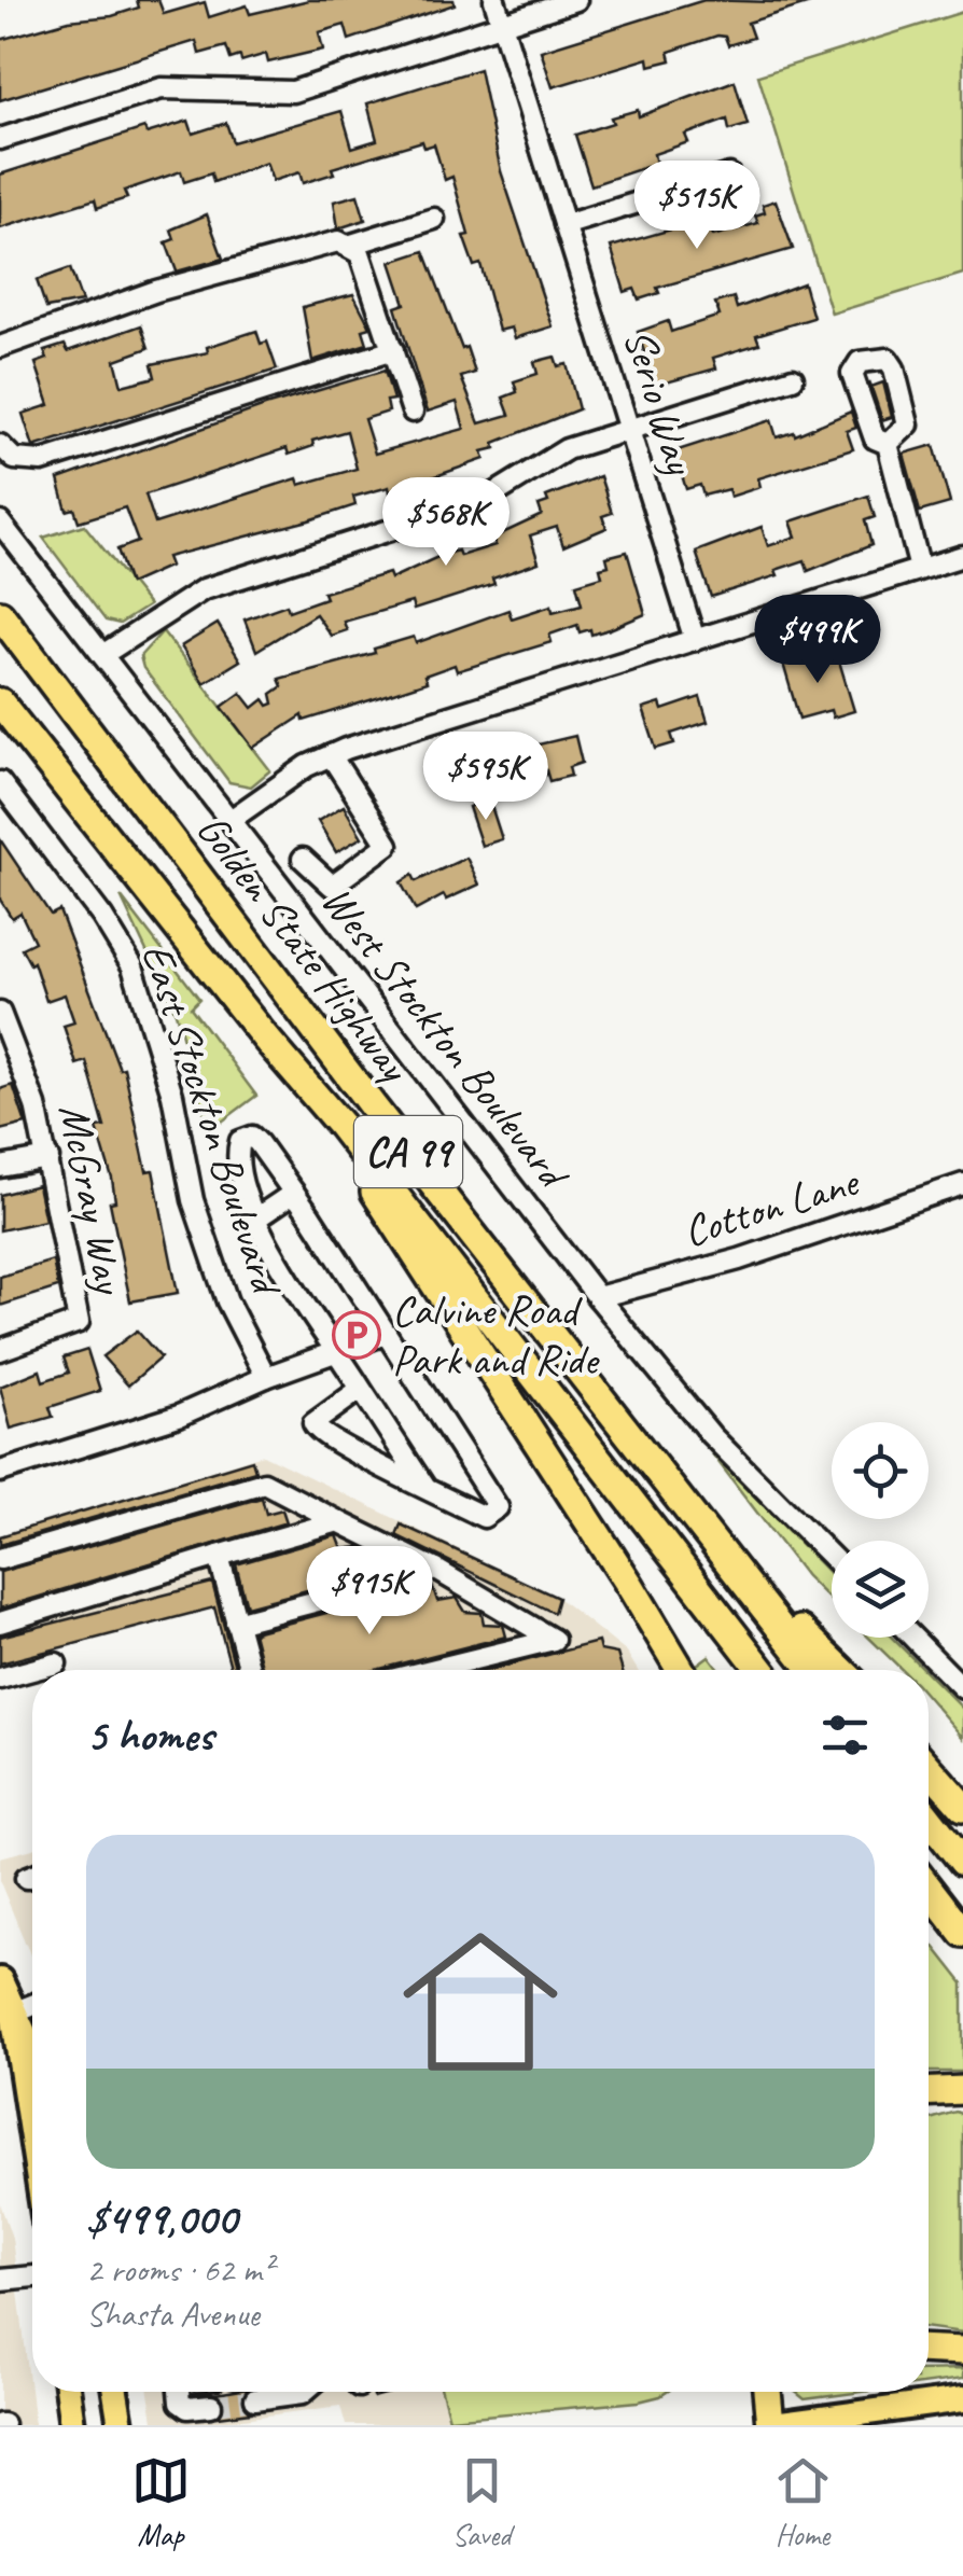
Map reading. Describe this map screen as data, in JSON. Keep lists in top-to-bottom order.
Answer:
{
  "streets": {
    "highway": ["Golden State Highway", "CA 99"],
    "street": [
      "Serio Way",
      "West Stockton Boulevard",
      "East Stockton Boulevard",
      "McGray Way",
      "Cotton Lane"
    ]
  },
  "crossings": [
    ["West Stockton Boulevard", "Cotton Lane"]
  ],
  "places": {
    "parking": ["Calvine Road Park and Ride"]
  },
  "page": {
    "price": [
      "$515K",
      "$568K",
      "$499K",
      "$595K",
      "$915K"
    ],
    "heading": "5 homes",
    "list": [
      {
        "name": "$499,000",
        "note": "2 rooms · 62 m² · Shasta Avenue"
      }
    ],
    "tabs": ["Map", "Saved", "Home"]
  }
}
